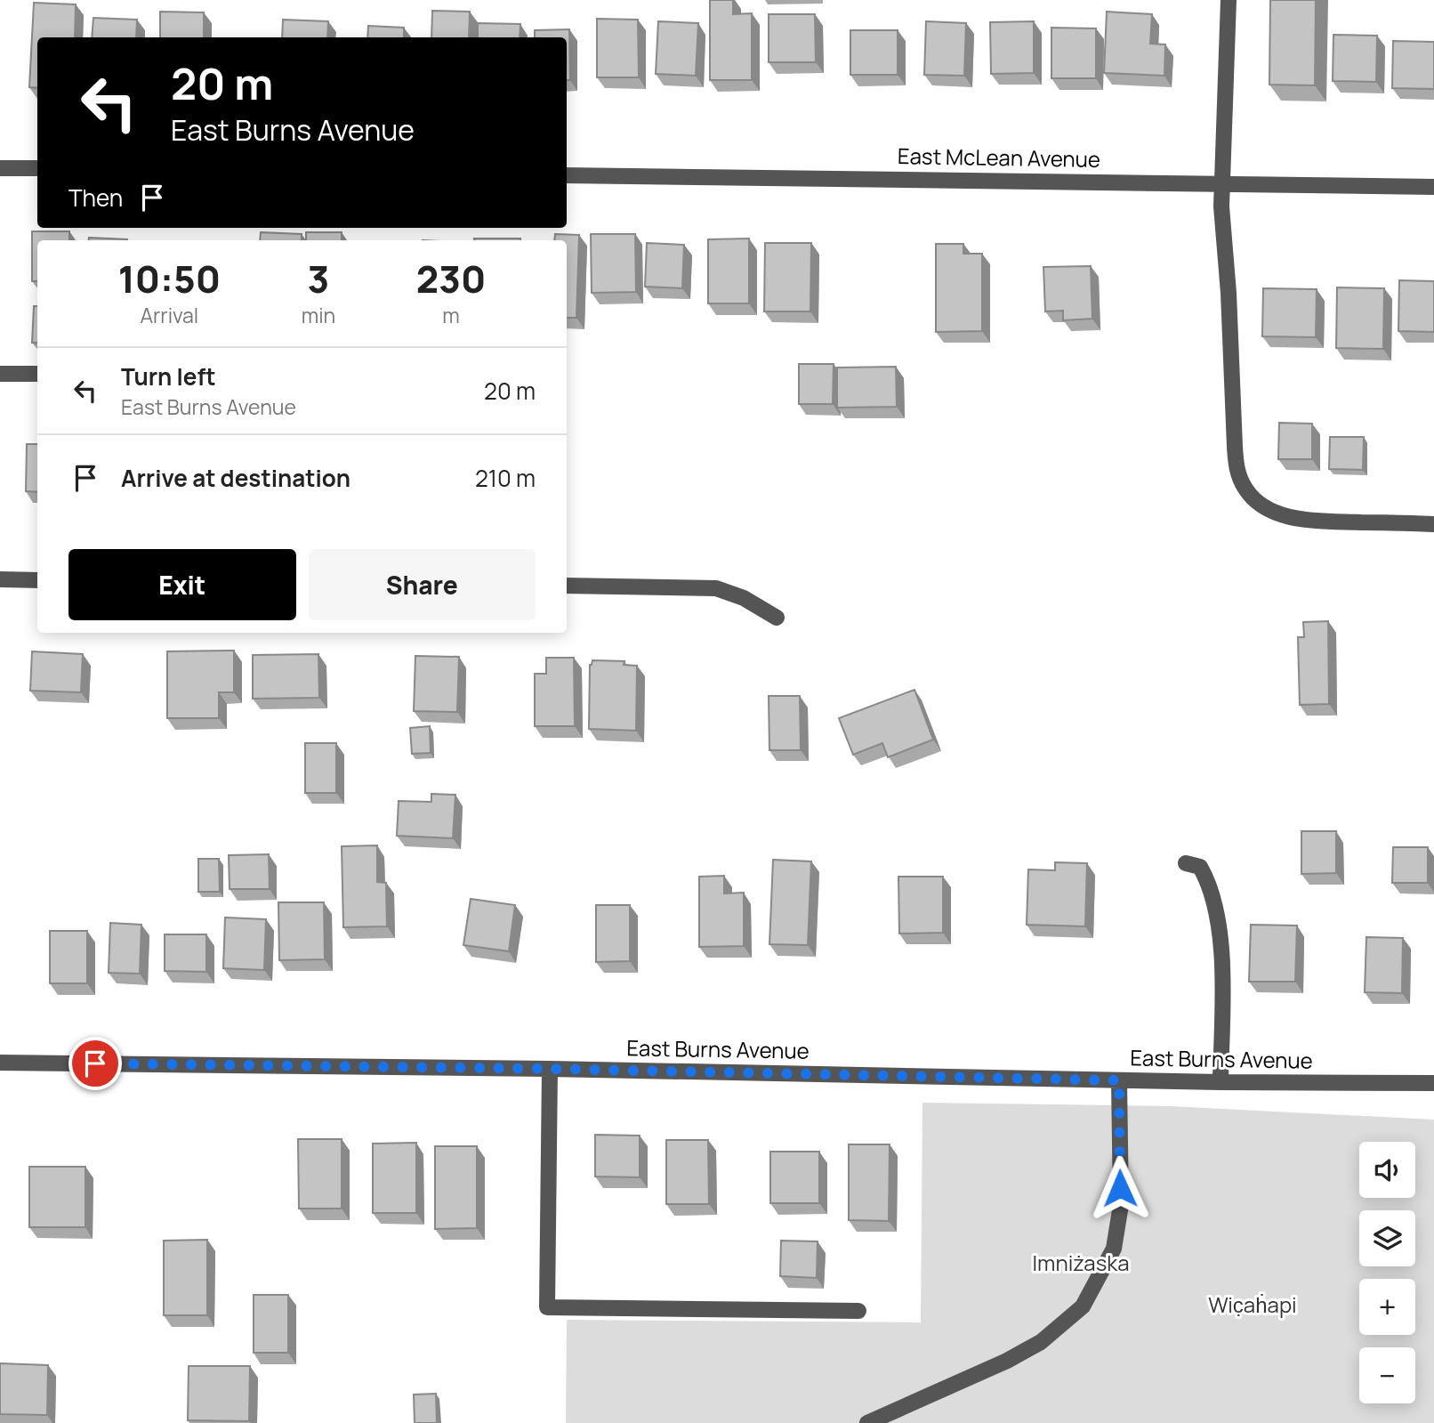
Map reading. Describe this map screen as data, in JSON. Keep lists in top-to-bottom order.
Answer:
{
  "streets": {
    "street": ["East McLean Avenue", "East Burns Avenue"]
  },
  "parks": ["Imniżaska", "Wic̣aḣapi"],
  "page": {
    "turn": ["20 m", "East Burns Avenue"],
    "then": "Then",
    "eta": [
      "10:50",
      "Arrival",
      "3",
      "min",
      "230",
      "m"
    ],
    "list": [
      {
        "name": "Turn left",
        "note": "East Burns Avenue",
        "value": "20 m"
      },
      {
        "name": "Arrive at destination",
        "value": "210 m"
      }
    ],
    "buttons": ["Exit", "Share"],
    "map_buttons": ["+", "−"]
  }
}
